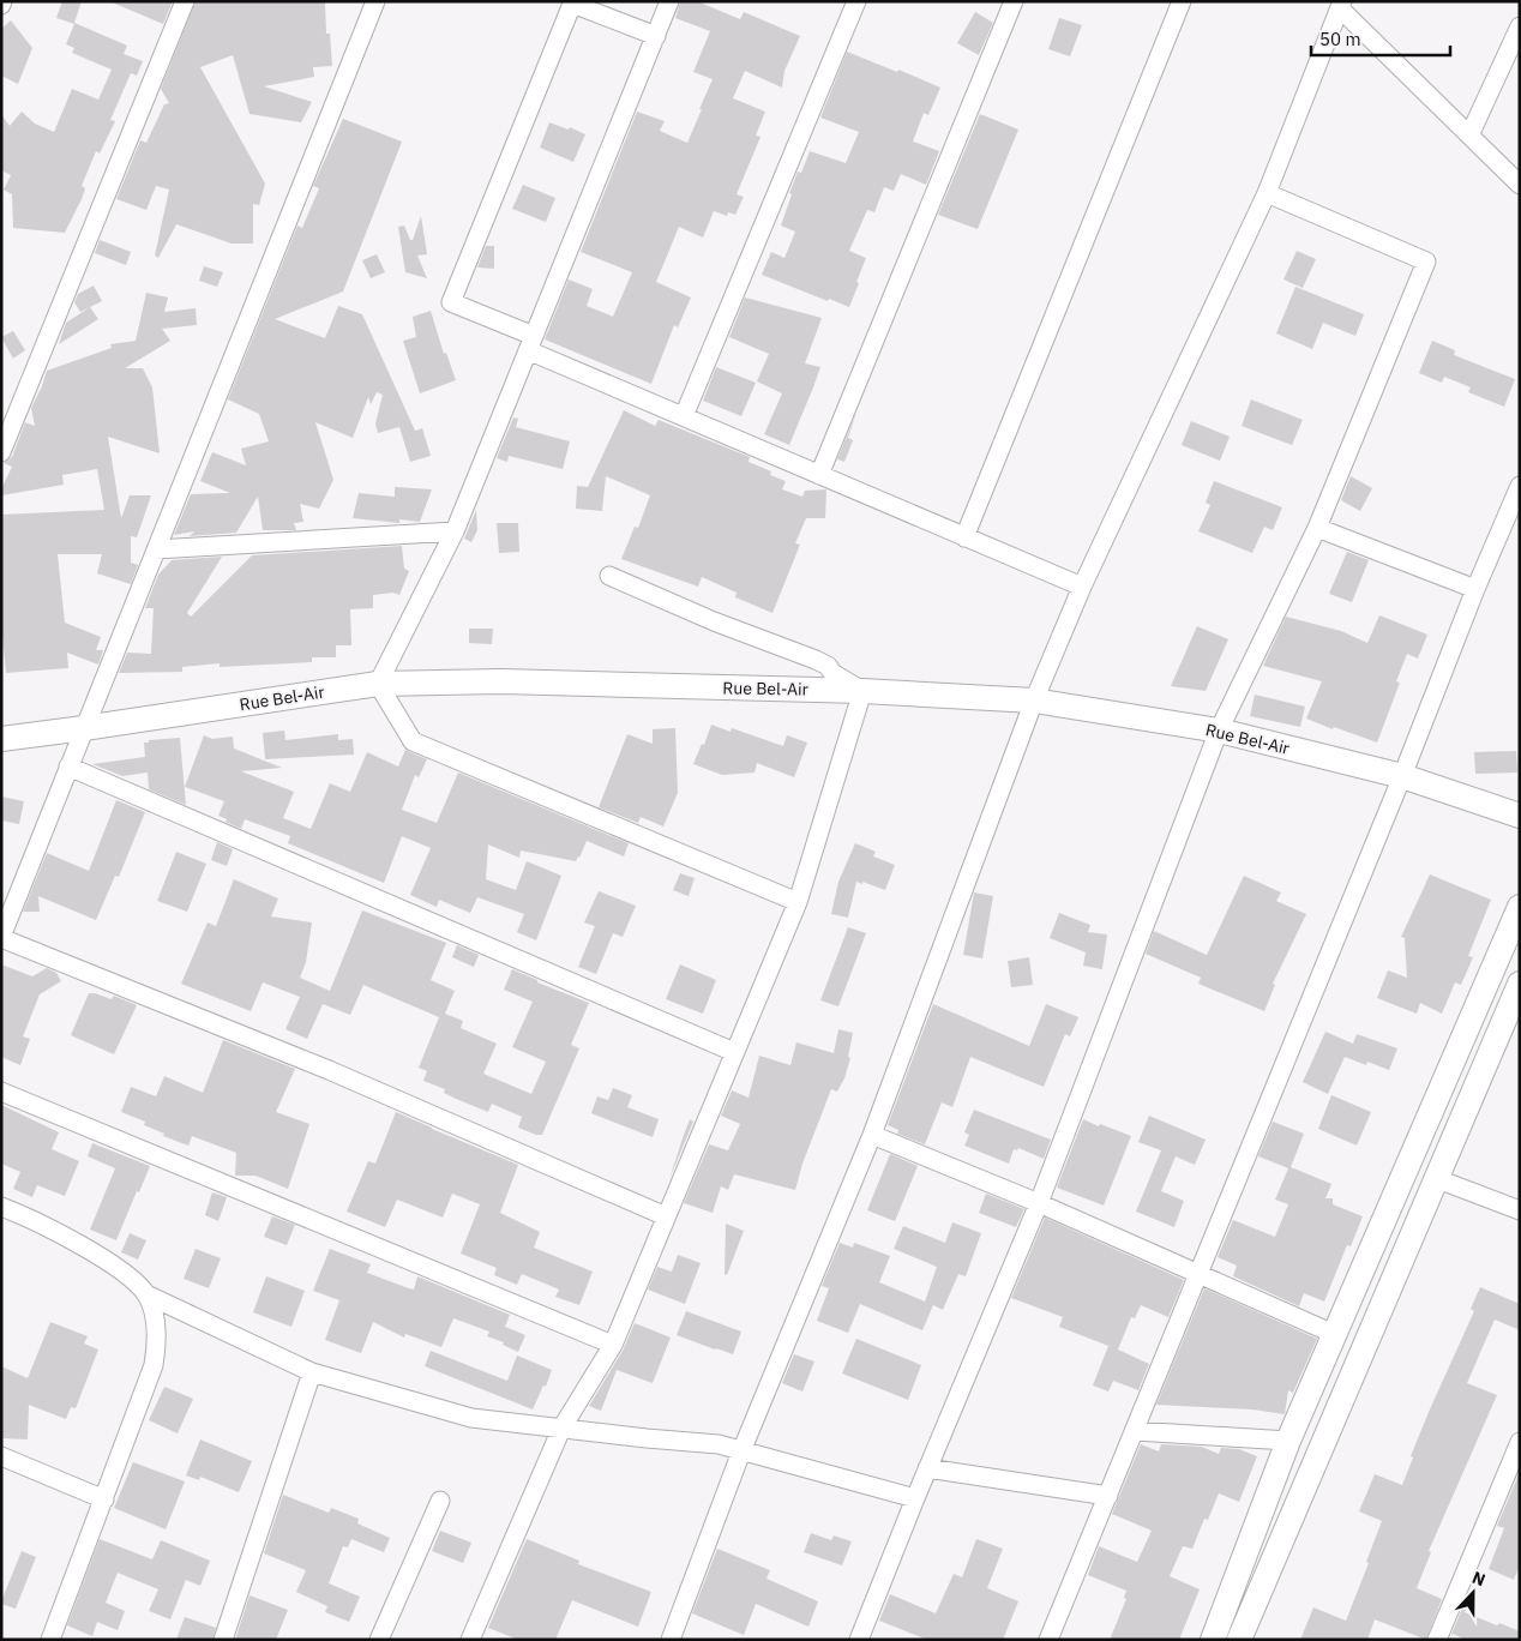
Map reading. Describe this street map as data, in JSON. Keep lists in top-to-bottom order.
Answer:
{
  "streets": {
    "main road": ["Rue Bel-Air"]
  },
  "scale_bar": "50 m",
  "north": "top"
}
